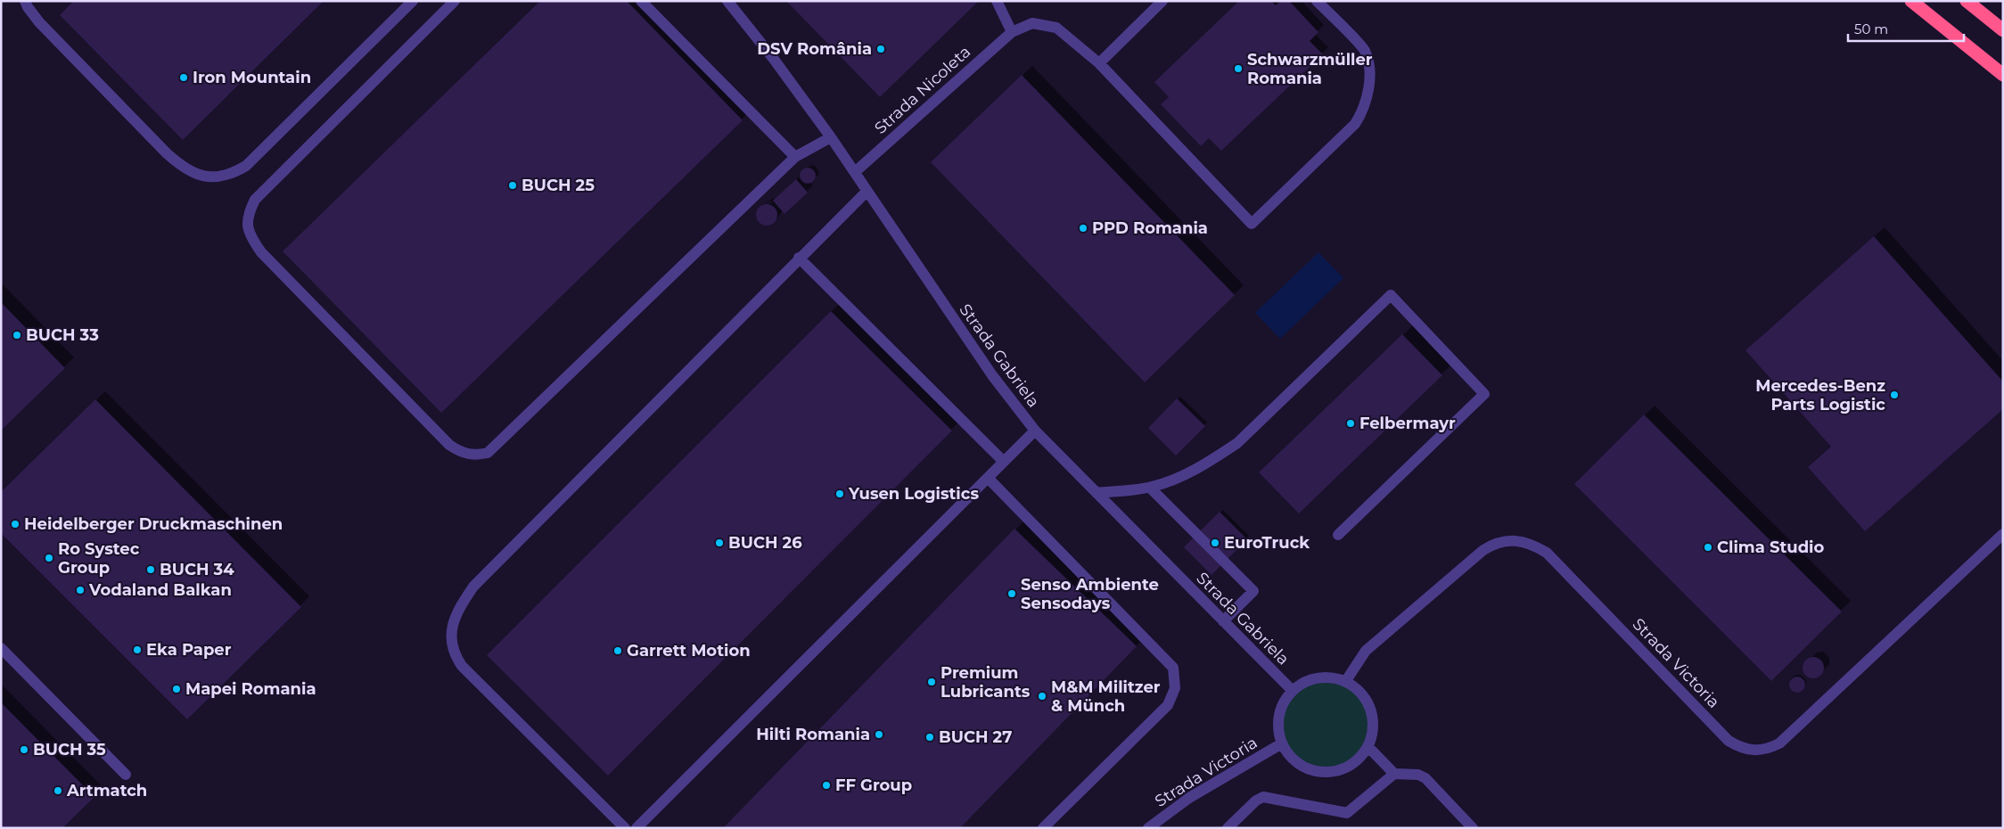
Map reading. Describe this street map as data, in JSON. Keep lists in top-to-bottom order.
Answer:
{
  "streets": {
    "street": ["Strada Nicoleta", "Strada Gabriela", "Strada Victoria"]
  },
  "crossings": [
    ["Strada Nicoleta", "Strada Gabriela"],
    ["Strada Gabriela", "Strada Victoria"]
  ],
  "places": [
    "DSV România",
    "Schwarzmüller Romania",
    "Iron Mountain",
    "BUCH 25",
    "PPD Romania",
    "BUCH 33",
    "Mercedes-Benz Parts Logistic",
    "Felbermayr",
    "Yusen Logistics",
    "Heidelberger Druckmaschinen",
    "BUCH 26",
    "EuroTruck",
    "Clima Studio",
    "Ro Systec Group",
    "BUCH 34",
    "Vodaland Balkan",
    "Senso Ambiente Sensodays",
    "Eka Paper",
    "Garrett Motion",
    "Premium Lubricants",
    "Mapei Romania",
    "M&M Militzer & Münch",
    "Hilti Romania",
    "BUCH 27",
    "BUCH 35",
    "FF Group",
    "Artmatch"
  ],
  "scale_bar": "50 m"
}
